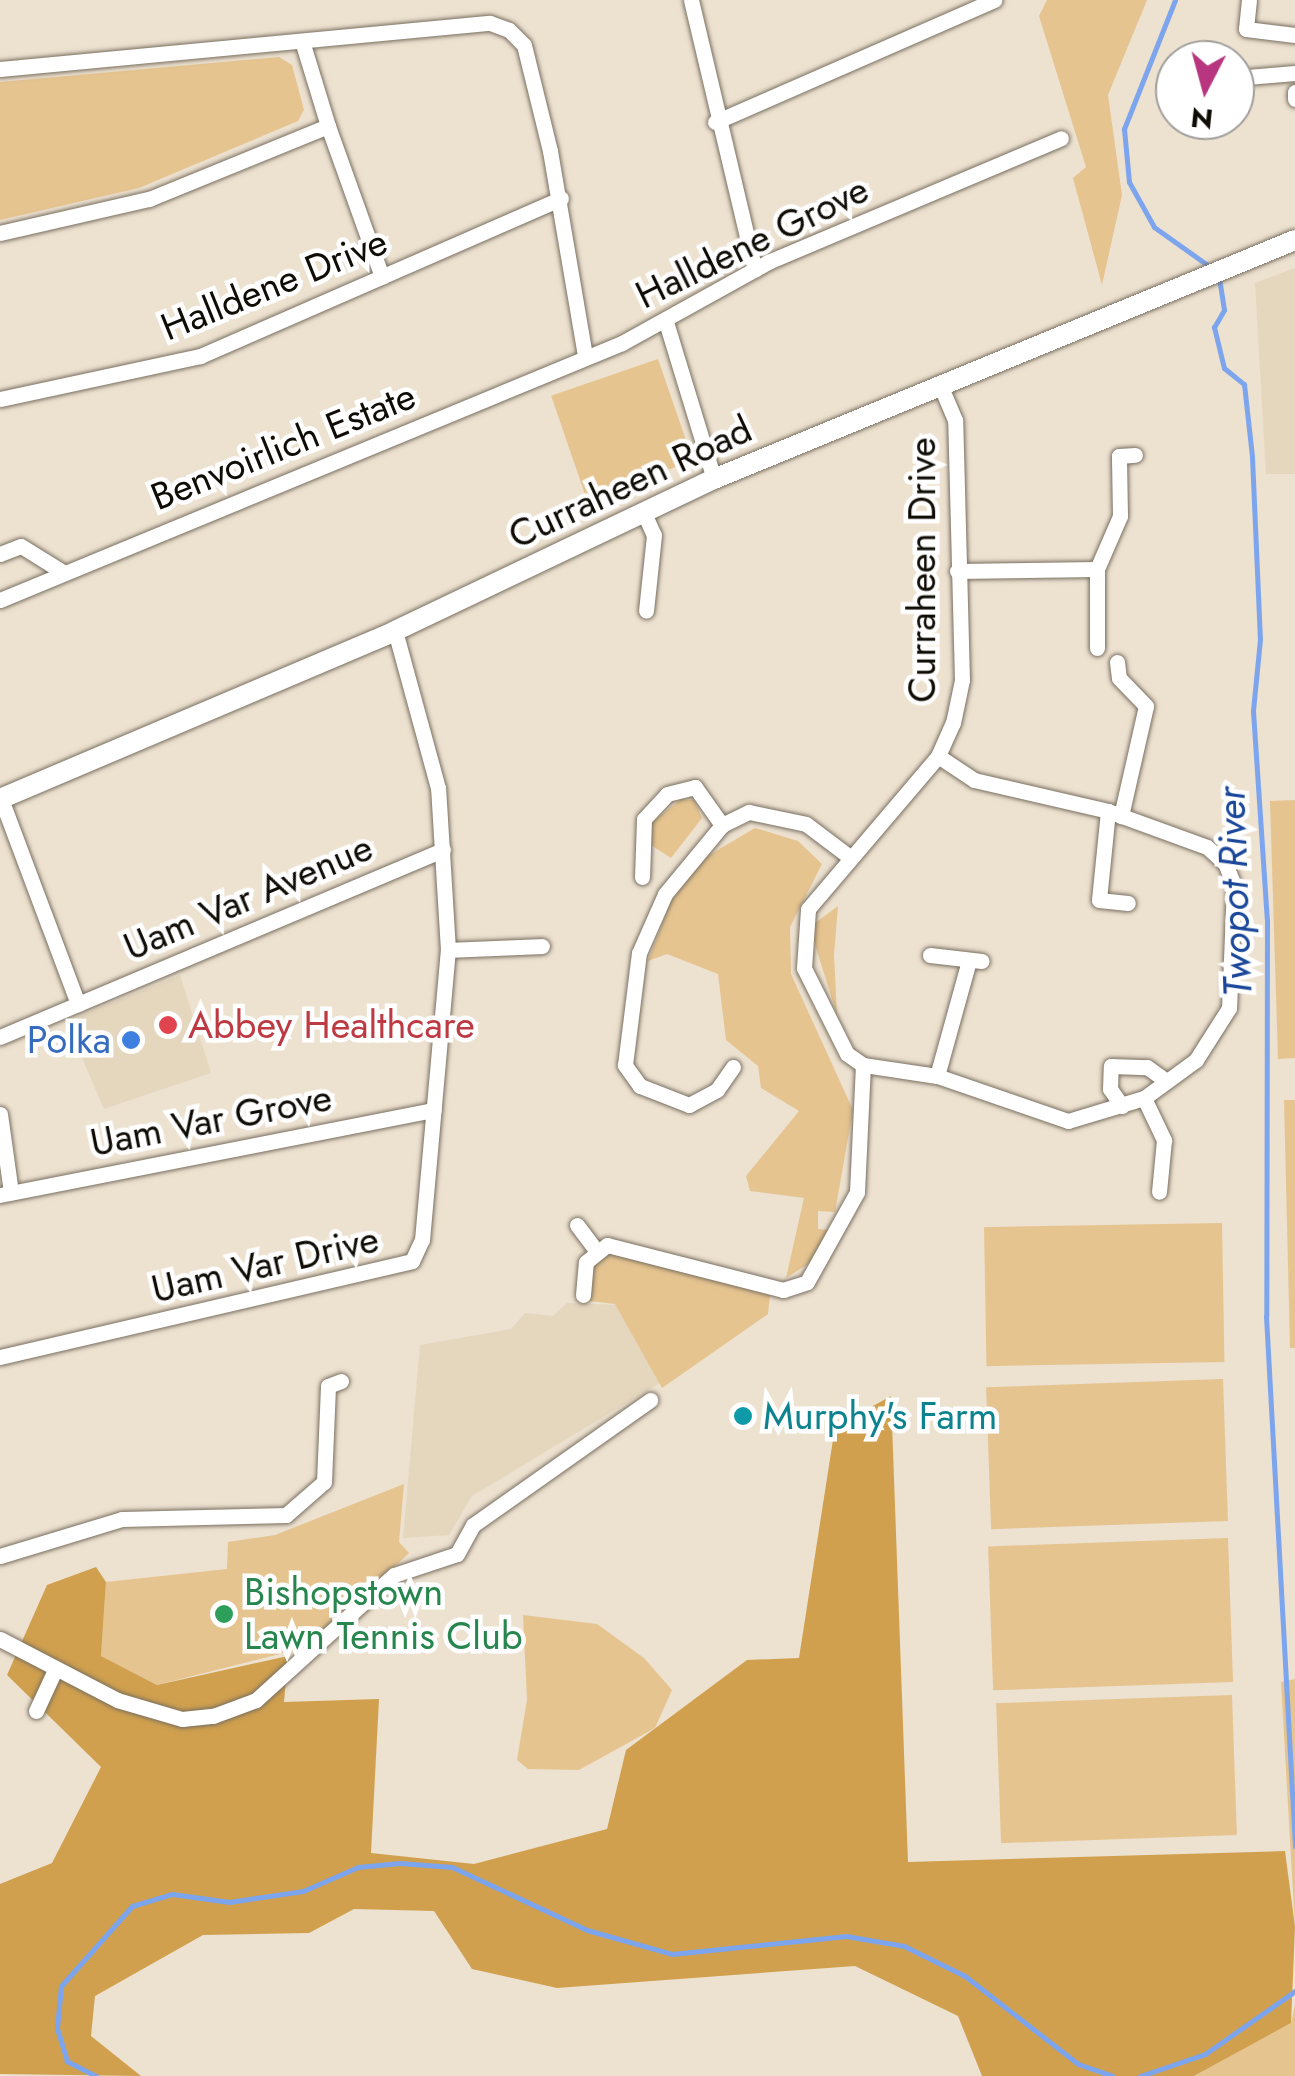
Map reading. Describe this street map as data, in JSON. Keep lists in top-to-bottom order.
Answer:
{
  "streets": {
    "street": [
      "Halldene Grove",
      "Halldene Drive",
      "Benvoirlich Estate",
      "Curraheen Road",
      "Curraheen Drive",
      "Uam Var Avenue",
      "Uam Var Grove",
      "Uam Var Drive"
    ]
  },
  "crossings": [
    ["Halldene Grove", "Benvoirlich Estate"],
    ["Curraheen Road", "Curraheen Drive"],
    ["Curraheen Road", "Uam Var Drive"],
    ["Uam Var Avenue", "Uam Var Drive"],
    ["Uam Var Grove", "Uam Var Drive"]
  ],
  "water": ["Twopot River"],
  "places": [
    "Abbey Healthcare",
    "Polka",
    "Murphy's Farm",
    "Bishopstown Lawn Tennis Club"
  ],
  "north": "bottom"
}
